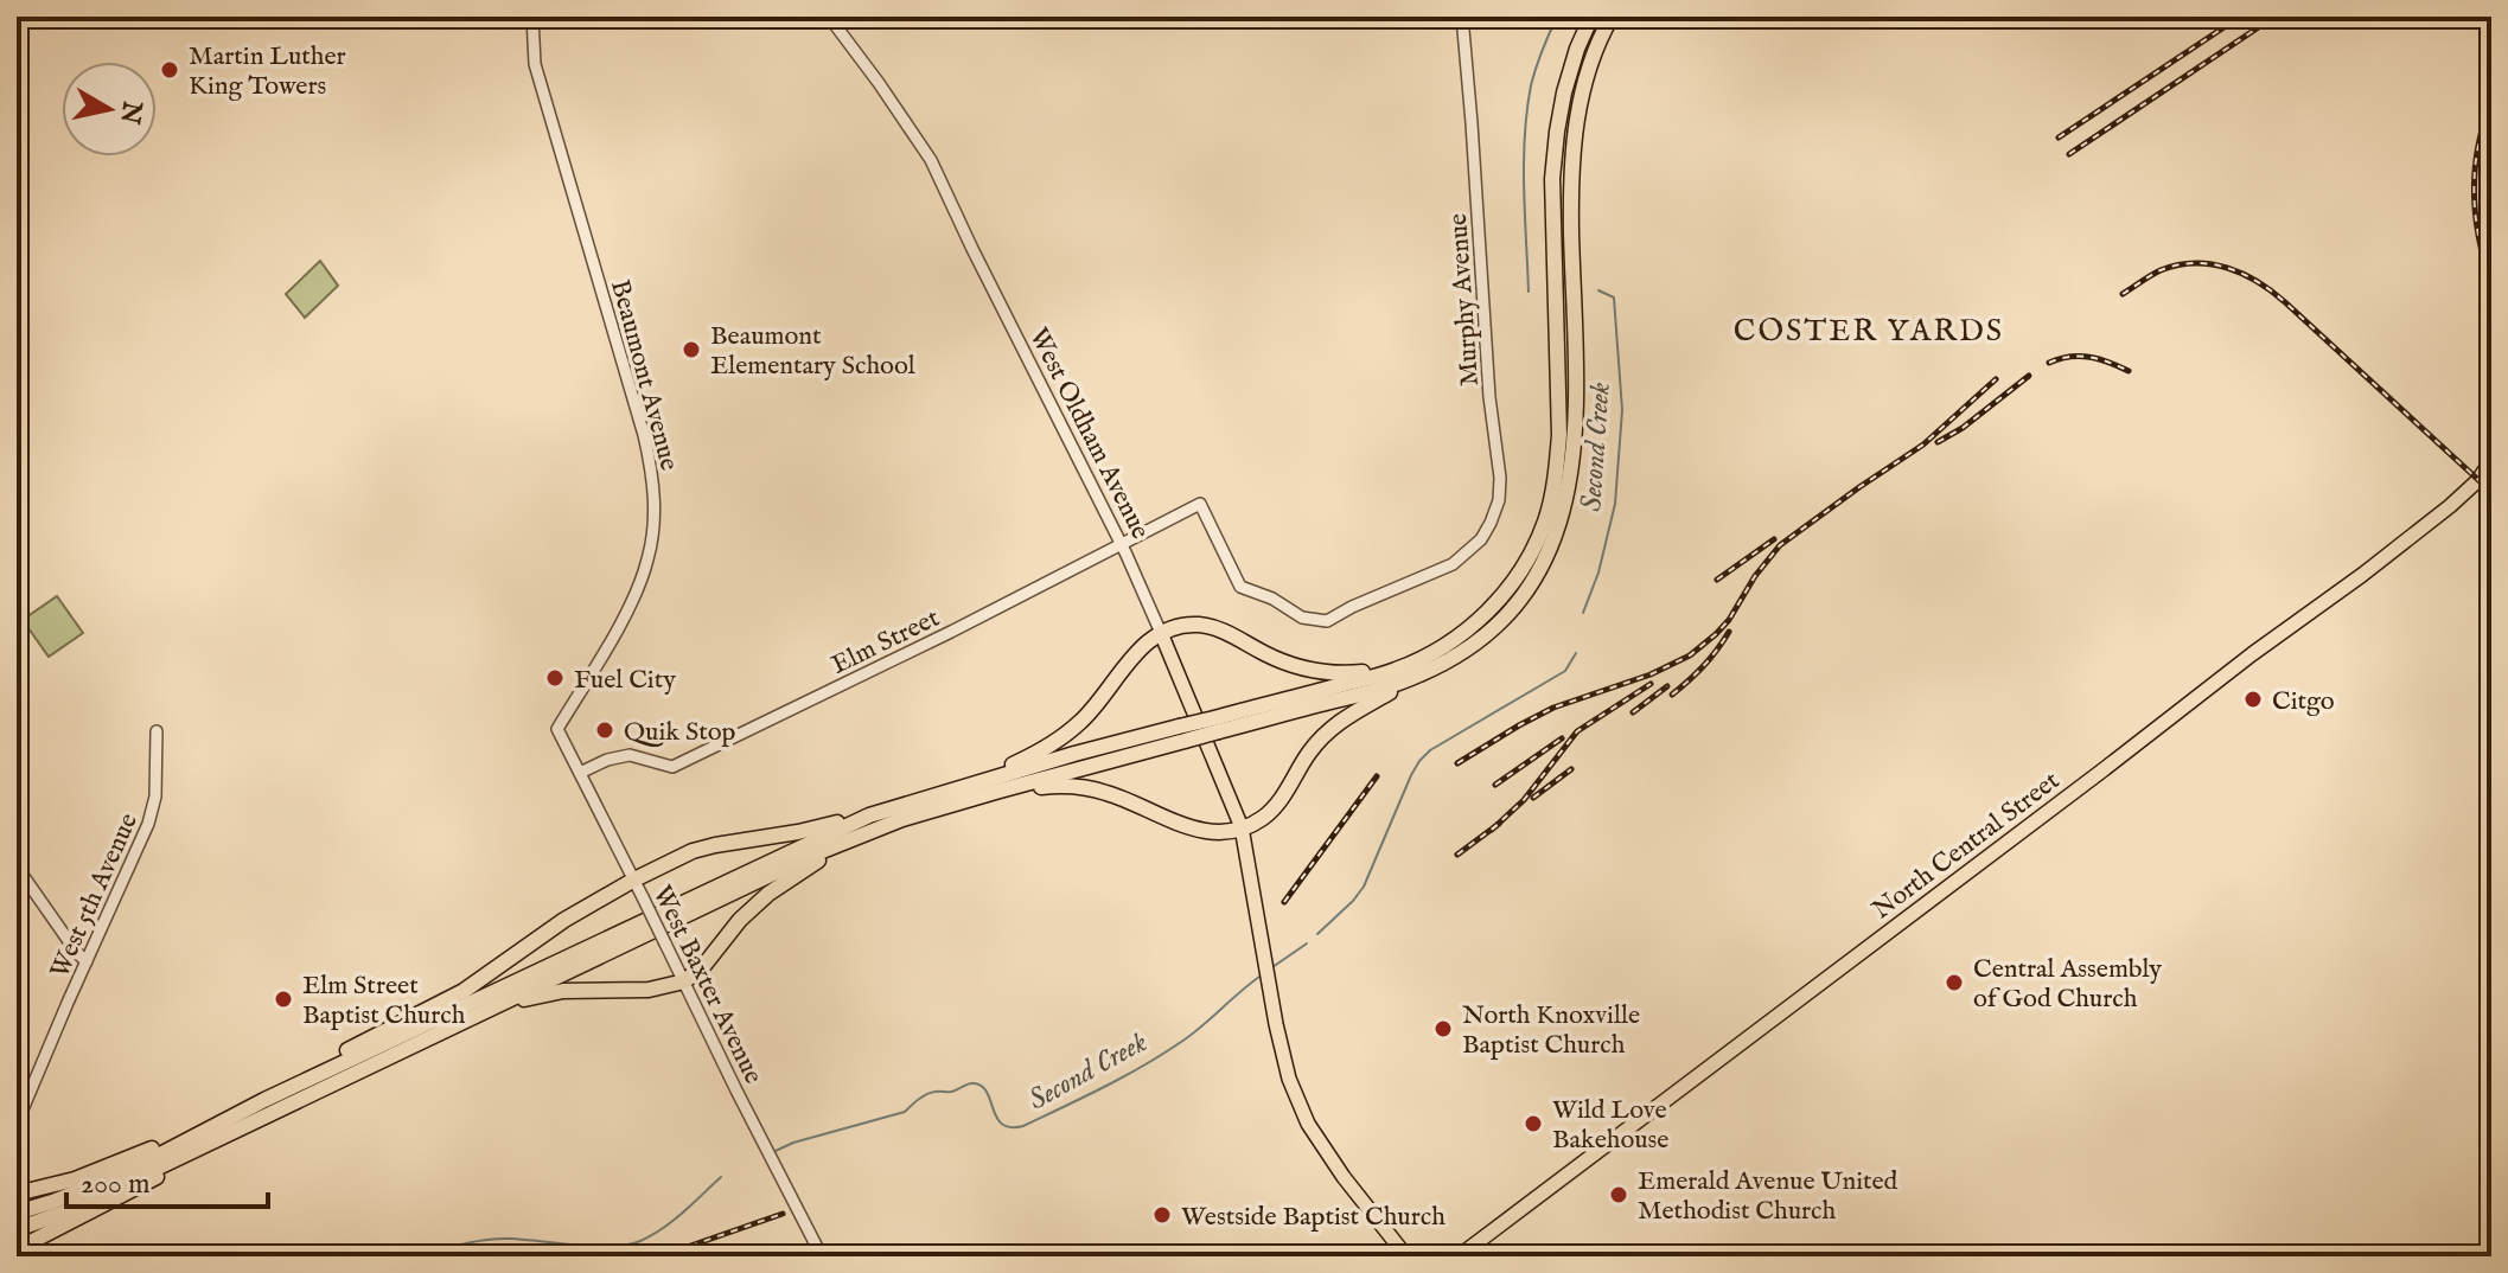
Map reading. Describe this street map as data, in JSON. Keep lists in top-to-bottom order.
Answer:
{
  "streets": {
    "main road": ["West Oldham Avenue", "North Central Street"],
    "street": [
      "Murphy Avenue",
      "Beaumont Avenue",
      "Elm Street",
      "West 5th Avenue",
      "West Baxter Avenue"
    ]
  },
  "crossings": [
    ["Murphy Avenue", "Elm Street"],
    ["Beaumont Avenue", "West Baxter Avenue"],
    ["West Oldham Avenue", "Elm Street"],
    ["Elm Street", "West Baxter Avenue"]
  ],
  "districts": ["COSTER YARDS"],
  "water": ["Second Creek"],
  "places": [
    "Martin Luther King Towers",
    "Beaumont Elementary School",
    "Fuel City",
    "Citgo",
    "Quik Stop",
    "Central Assembly of God Church",
    "Elm Street Baptist Church",
    "North Knoxville Baptist Church",
    "Wild Love Bakehouse",
    "Emerald Avenue United Methodist Church",
    "Westside Baptist Church"
  ],
  "scale_bar": "200 m",
  "north": "right"
}
